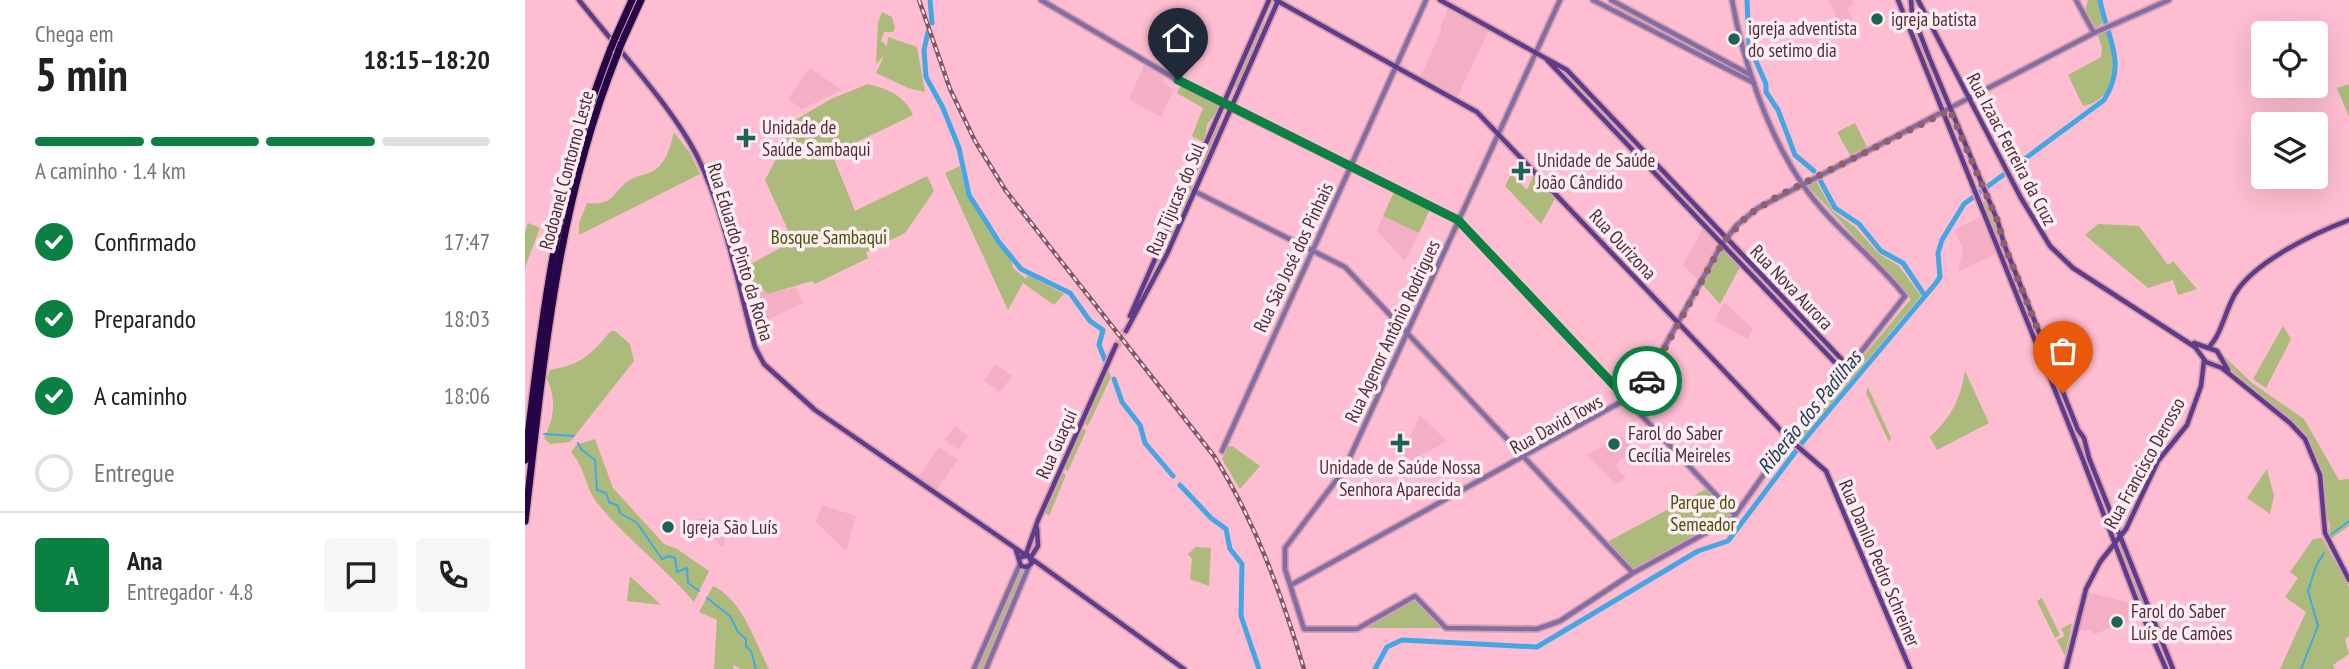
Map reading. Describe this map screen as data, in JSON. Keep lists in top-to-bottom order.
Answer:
{
  "streets": {
    "highway": ["Rodoanel Contorno Leste"],
    "main road": [
      "Rua Izaac Ferreira da Cruz",
      "Rua Tijucas do Sul",
      "Rua Ourizona",
      "Rua Eduardo Pinto da Rocha",
      "Rua Nova Aurora",
      "Rua Guaçuí",
      "Rua Francisco Derosso",
      "Rua Danilo Pedro Schreiner"
    ],
    "street": ["Rua São José dos Pinhais", "Rua Agenor Antônio Rodrigues", "Rua David Tows"]
  },
  "crossings": [
    ["Rua Izaac Ferreira da Cruz", "Rua David Tows"],
    ["Rua Izaac Ferreira da Cruz", "Rua Francisco Derosso"],
    ["Rua Tijucas do Sul", "Rua Ourizona"],
    ["Rua Ourizona", "Rua São José dos Pinhais"],
    ["Rua Ourizona", "Rua Agenor Antônio Rodrigues"],
    ["Rua Ourizona", "Rua David Tows"],
    ["Rua Ourizona", "Rua Danilo Pedro Schreiner"],
    ["Rua Eduardo Pinto da Rocha", "Rua Guaçuí"],
    ["Rua Nova Aurora", "Rua Agenor Antônio Rodrigues"],
    ["Rua Nova Aurora", "Rua David Tows"],
    ["Rua Agenor Antônio Rodrigues", "Rua David Tows"]
  ],
  "water": ["Riberão dos Padilhas"],
  "parks": ["Bosque Sambaqui", "Parque do Semeador"],
  "places": {
    "other": [
      "igreja batista",
      "igreja adventista do setimo dia",
      "Farol do Saber Cecília Meireles",
      "Igreja São Luís",
      "Farol do Saber Luís de Camões"
    ],
    "health": ["Unidade de Saúde Sambaqui", "Unidade de Saúde João Cândido", "Unidade de Saúde Nossa Senhora Aparecida"]
  },
  "page": {
    "heading": ["5 min", "Chega em", "18:15–18:20"],
    "panel": ["Ana", "Entregador · 4.8"],
    "bar": "A caminho · 1.4 km",
    "list": [
      ["Confirmado", "17:47"],
      ["Preparando", "18:03"],
      ["A caminho", "18:06"],
      "Entregue"
    ],
    "round": "A"
  }
}
